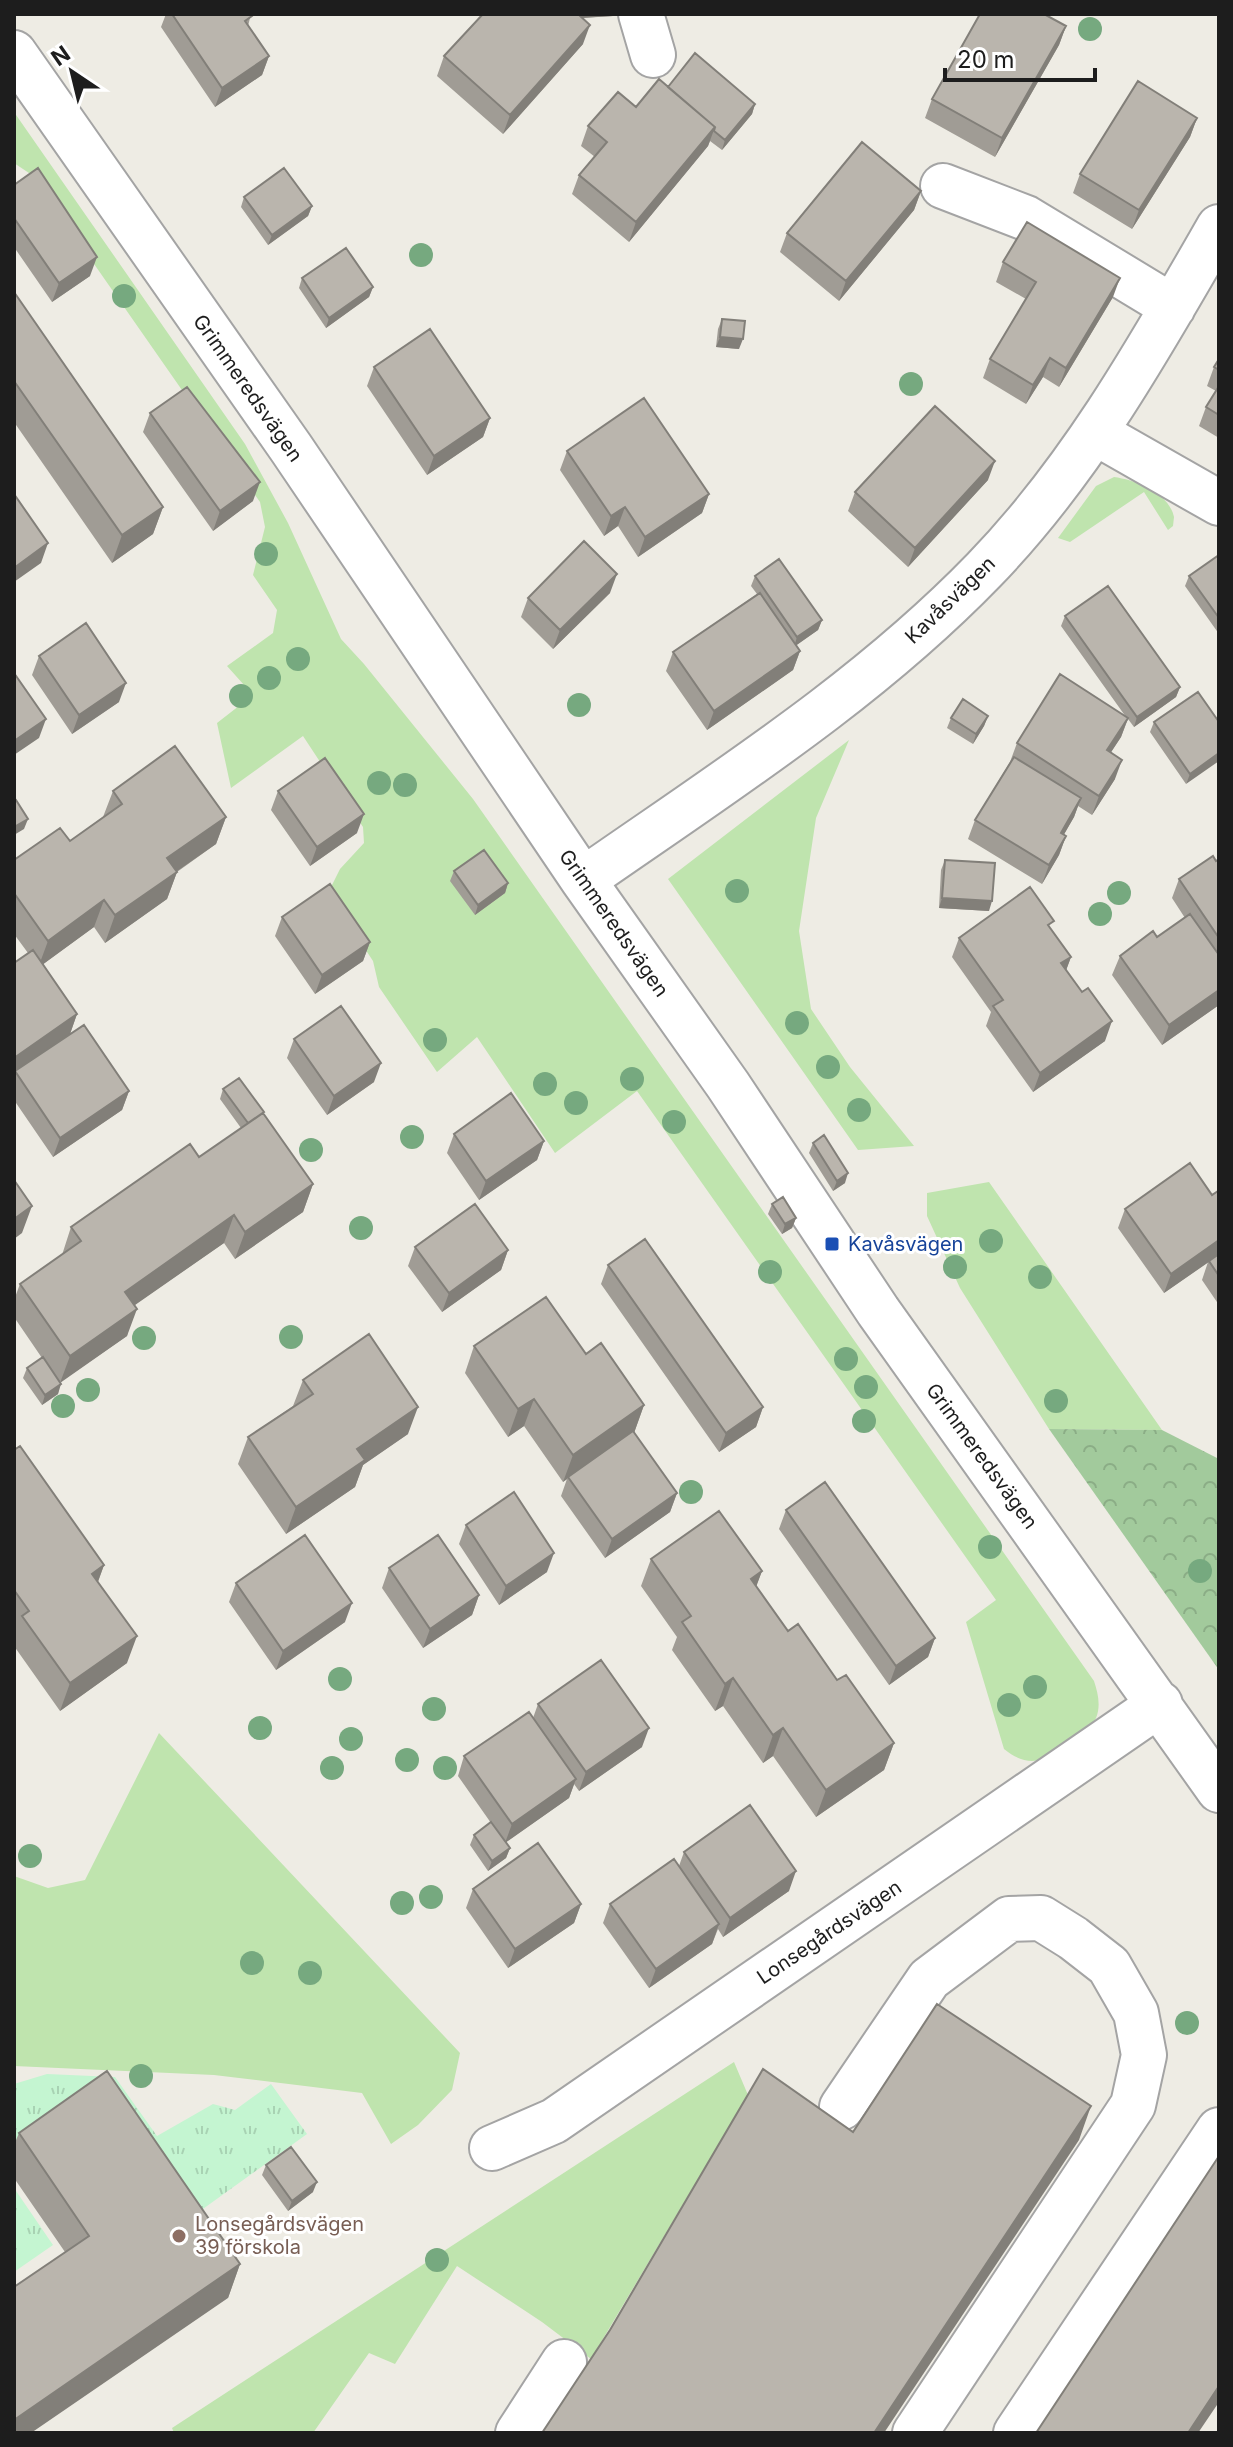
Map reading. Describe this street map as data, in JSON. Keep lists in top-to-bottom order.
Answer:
{
  "streets": {
    "street": ["Grimmeredsvägen", "Kavåsvägen", "Lonsegårdsvägen"]
  },
  "crossings": [
    ["Grimmeredsvägen", "Kavåsvägen"],
    ["Grimmeredsvägen", "Lonsegårdsvägen"]
  ],
  "places": {
    "transit": ["Kavåsvägen"],
    "other": ["Lonsegårdsvägen 39 förskola"]
  },
  "scale_bar": "20 m",
  "north": "top left"
}
